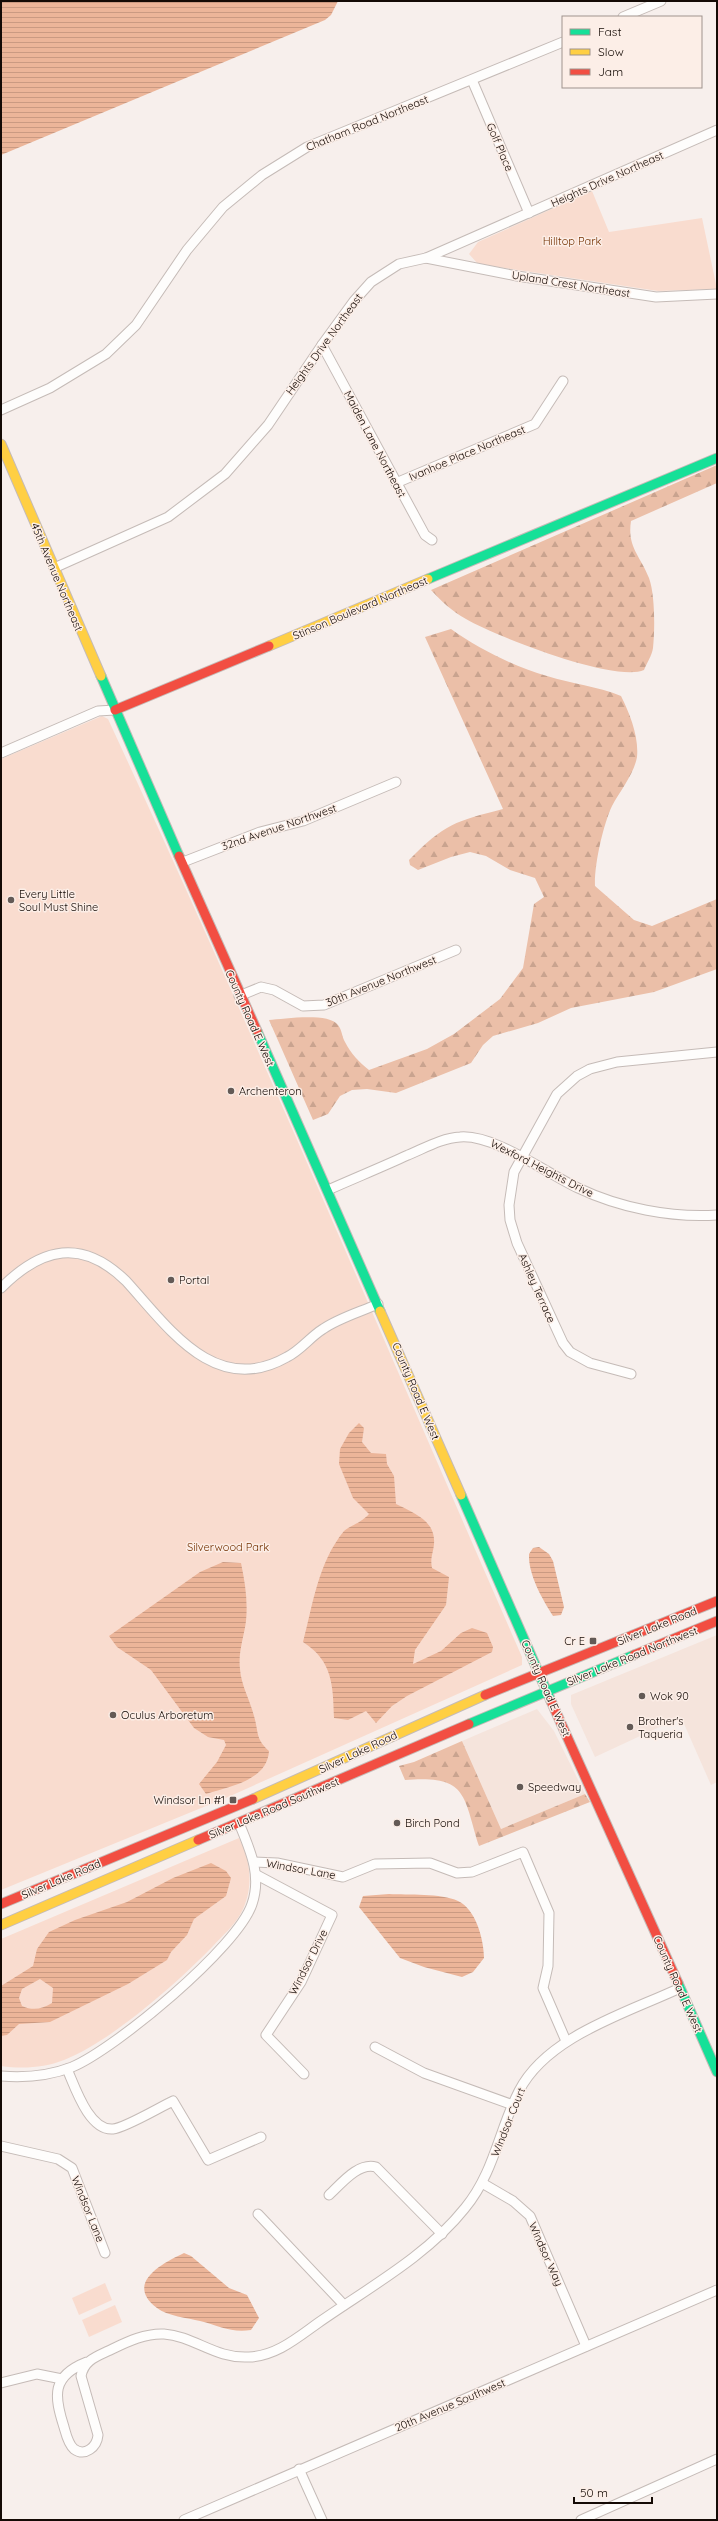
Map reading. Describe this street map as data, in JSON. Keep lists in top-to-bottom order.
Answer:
{
  "streets": {
    "street": [
      "Chatham Road Northeast",
      "Golf Place",
      "Heights Drive Northeast",
      "Upland Crest Northeast",
      "Maiden Lane Northeast",
      "Ivanhoe Place Northeast",
      "45th Avenue Northeast",
      "Stinson Boulevard Northeast",
      "32nd Avenue Northwest",
      "30th Avenue Northwest",
      "County Road E West",
      "Wexford Heights Drive",
      "Ashley Terrace",
      "Silver Lake Road",
      "Silver Lake Road Northwest",
      "Silver Lake Road Southwest",
      "Windsor Lane",
      "Windsor Drive",
      "Windsor Court",
      "Windsor Way",
      "20th Avenue Southwest"
    ]
  },
  "crossings": [
    ["Chatham Road Northeast", "Golf Place"],
    ["Golf Place", "Heights Drive Northeast"],
    ["Heights Drive Northeast", "Upland Crest Northeast"],
    ["Heights Drive Northeast", "Maiden Lane Northeast"],
    ["Heights Drive Northeast", "45th Avenue Northeast"],
    ["Maiden Lane Northeast", "Ivanhoe Place Northeast"],
    ["45th Avenue Northeast", "Stinson Boulevard Northeast"],
    ["45th Avenue Northeast", "County Road E West"],
    ["Stinson Boulevard Northeast", "County Road E West"],
    ["32nd Avenue Northwest", "County Road E West"],
    ["30th Avenue Northwest", "County Road E West"],
    ["County Road E West", "Wexford Heights Drive"],
    ["County Road E West", "Silver Lake Road"],
    ["County Road E West", "Silver Lake Road Northwest"],
    ["County Road E West", "Silver Lake Road Southwest"],
    ["County Road E West", "Windsor Court"],
    ["Wexford Heights Drive", "Ashley Terrace"],
    ["Silver Lake Road Northwest", "Silver Lake Road Southwest"],
    ["Silver Lake Road Southwest", "Windsor Lane"],
    ["Windsor Lane", "Windsor Drive"],
    ["Windsor Lane", "Windsor Court"],
    ["Windsor Court", "Windsor Way"],
    ["Windsor Way", "20th Avenue Southwest"]
  ],
  "parks": ["Hilltop Park", "Silverwood Park"],
  "places": {
    "other": [
      "Every Little Soul Must Shine",
      "Archenteron",
      "Portal",
      "Wok 90",
      "Oculus Arboretum",
      "Brother's Taqueria",
      "Speedway",
      "Birch Pond"
    ],
    "transit": ["Cr E", "Windsor Ln #1"]
  },
  "legend": ["Fast", "Slow", "Jam"],
  "scale_bar": "50 m"
}
